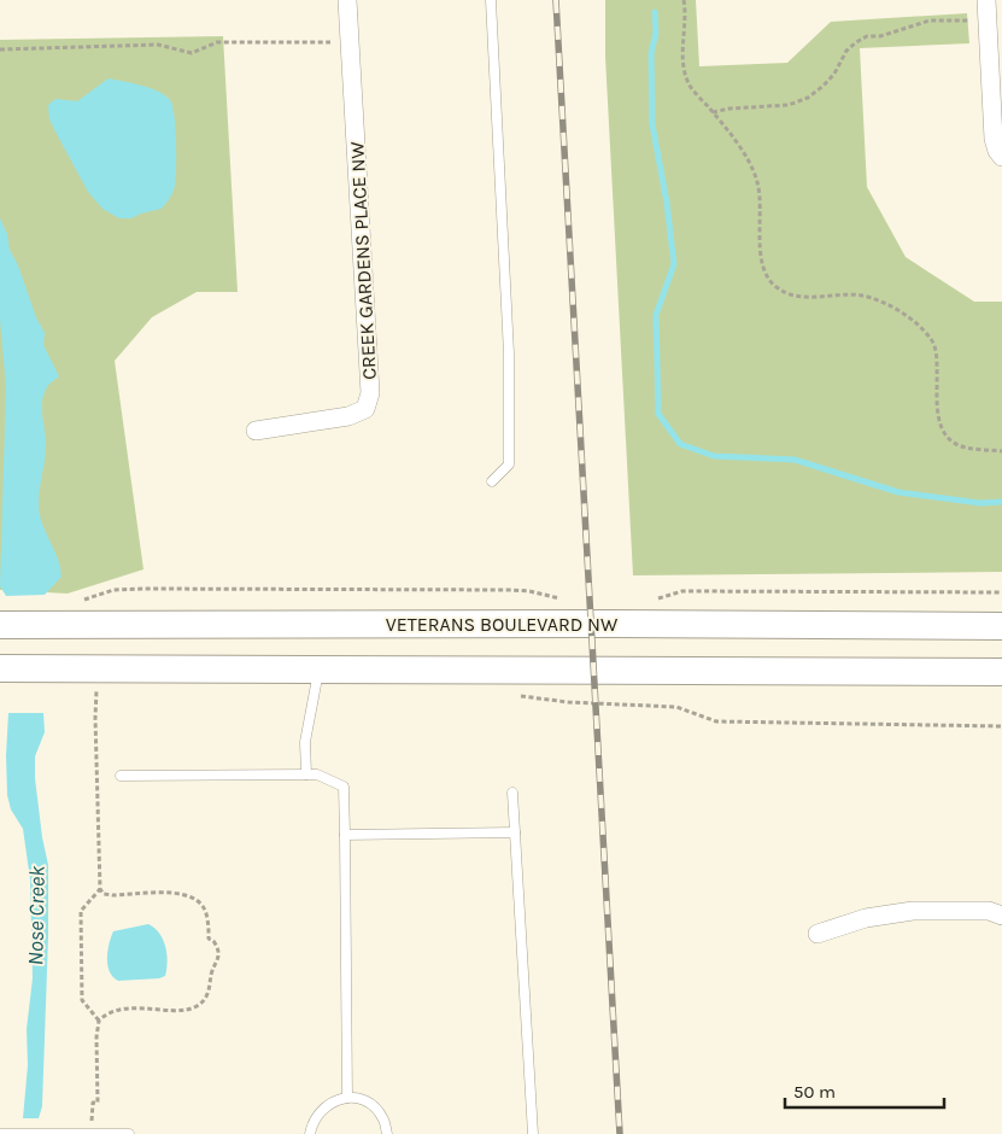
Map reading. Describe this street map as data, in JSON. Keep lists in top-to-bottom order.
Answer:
{
  "streets": {
    "main road": ["VETERANS BOULEVARD NW"],
    "street": ["CREEK GARDENS PLACE NW"]
  },
  "water": ["Nose Creek"],
  "scale_bar": "50 m"
}
